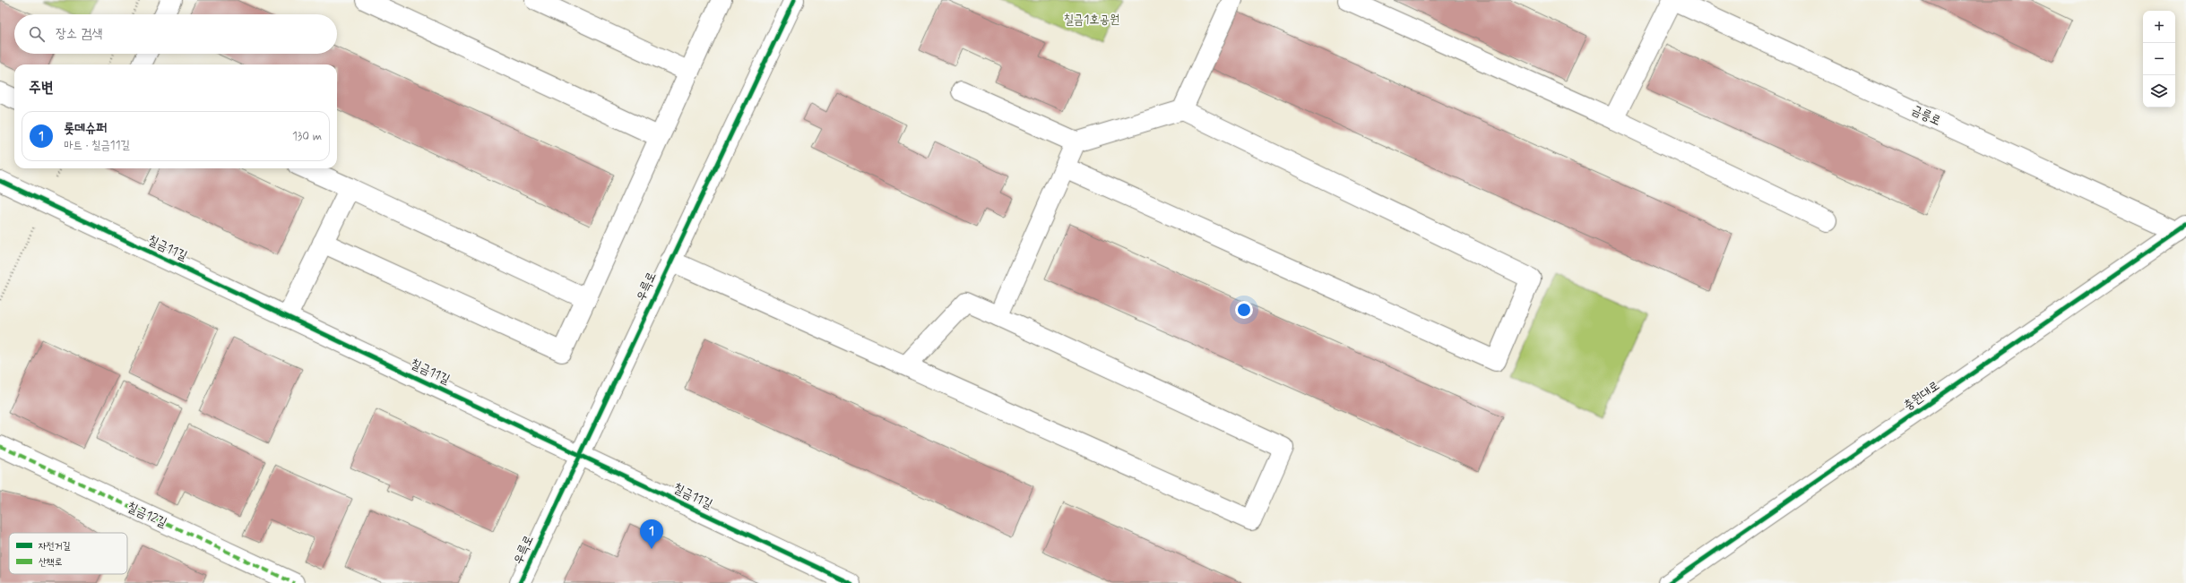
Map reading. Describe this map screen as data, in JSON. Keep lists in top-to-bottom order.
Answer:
{
  "streets": {
    "street": [
      "금릉로",
      "칠금11길",
      "우륵로",
      "충원대로",
      "칠금12길"
    ]
  },
  "crossings": [
    ["금릉로", "충원대로"],
    ["칠금11길", "우륵로"]
  ],
  "parks": ["칠금1호공원"],
  "legend": ["자전거길", "산책로"],
  "page": {
    "map_buttons": ["+", "−"],
    "search": "장소 검색",
    "heading": "주변",
    "list": [
      {
        "mark": "1",
        "name": "롯데슈퍼",
        "note": "마트 · 칠금11길",
        "value": "130 m"
      }
    ],
    "pins": "1"
  }
}
